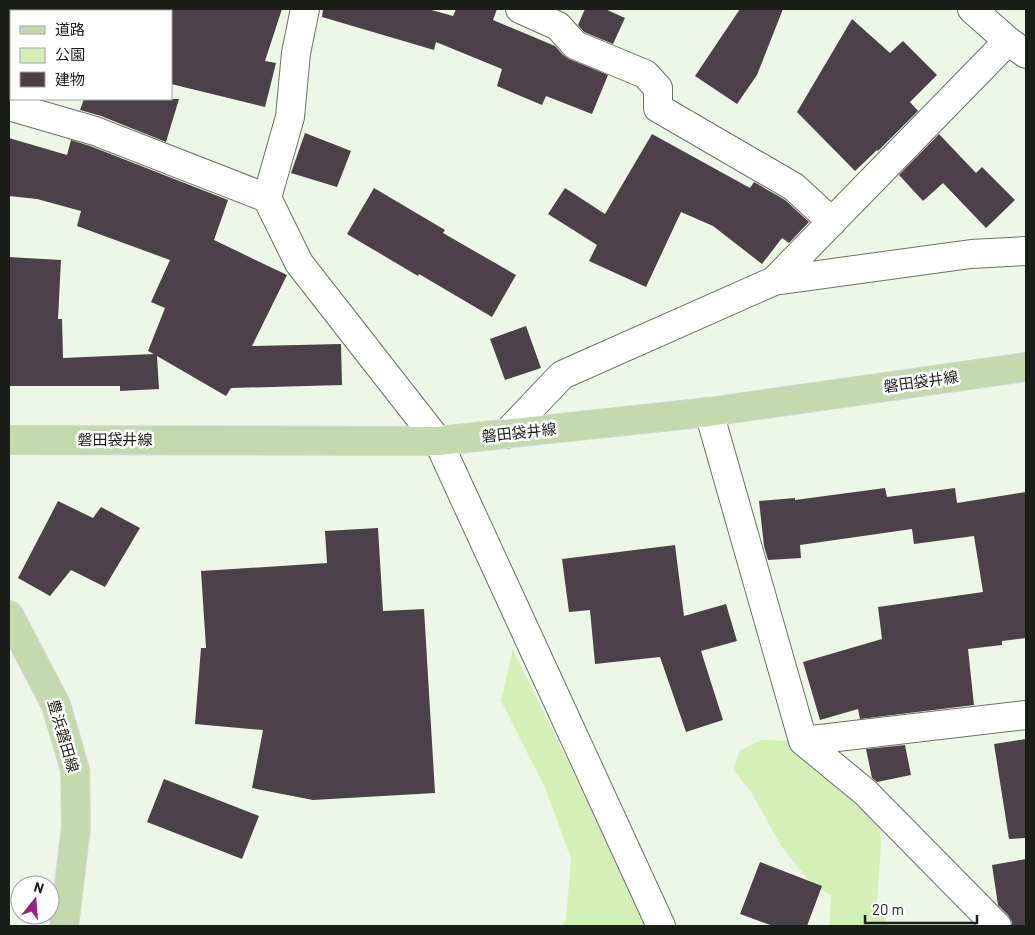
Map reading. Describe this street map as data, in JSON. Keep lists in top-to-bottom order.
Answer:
{
  "streets": {
    "main road": ["磐田袋井線", "豊浜磐田線"]
  },
  "legend": ["道路", "公園", "建物"],
  "scale_bar": "20 m",
  "north": "top"
}
